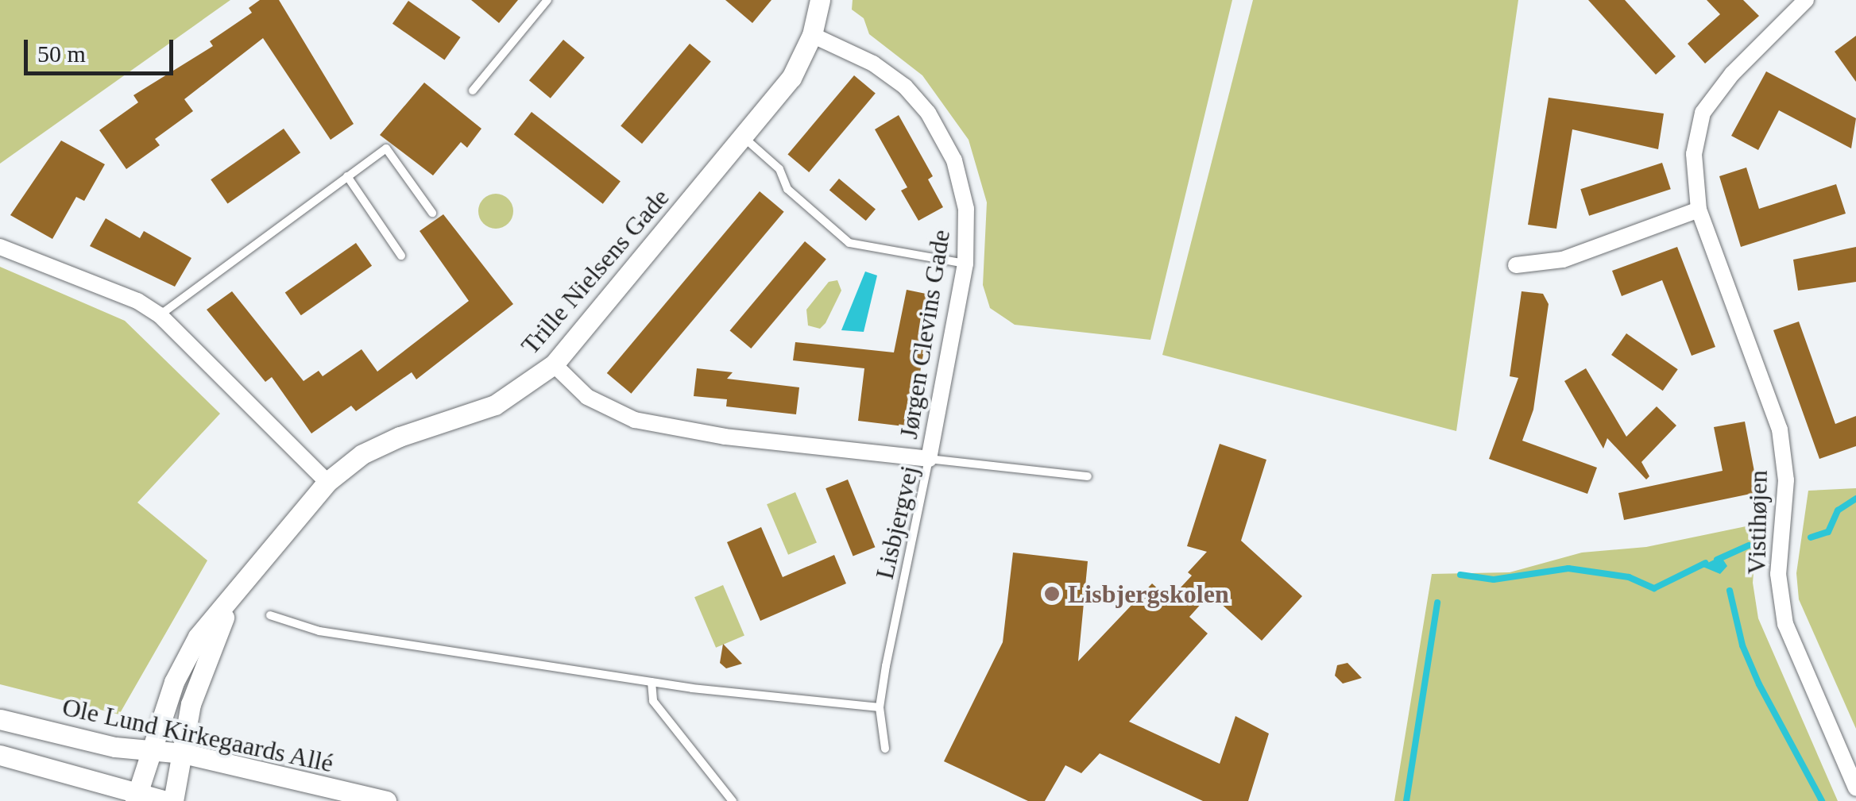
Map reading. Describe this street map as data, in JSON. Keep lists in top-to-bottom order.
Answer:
{
  "streets": {
    "street": [
      "Trille Nielsens Gade",
      "Jørgen Clevins Gade",
      "Vistihøjen",
      "Ole Lund Kirkegaards Allé"
    ],
    "lane": ["Lisbjergvej"]
  },
  "crossings": [
    ["Trille Nielsens Gade", "Jørgen Clevins Gade"],
    ["Trille Nielsens Gade", "Ole Lund Kirkegaards Allé"],
    ["Jørgen Clevins Gade", "Lisbjergvej"]
  ],
  "places": ["Lisbjergskolen"],
  "scale_bar": "50 m"
}
